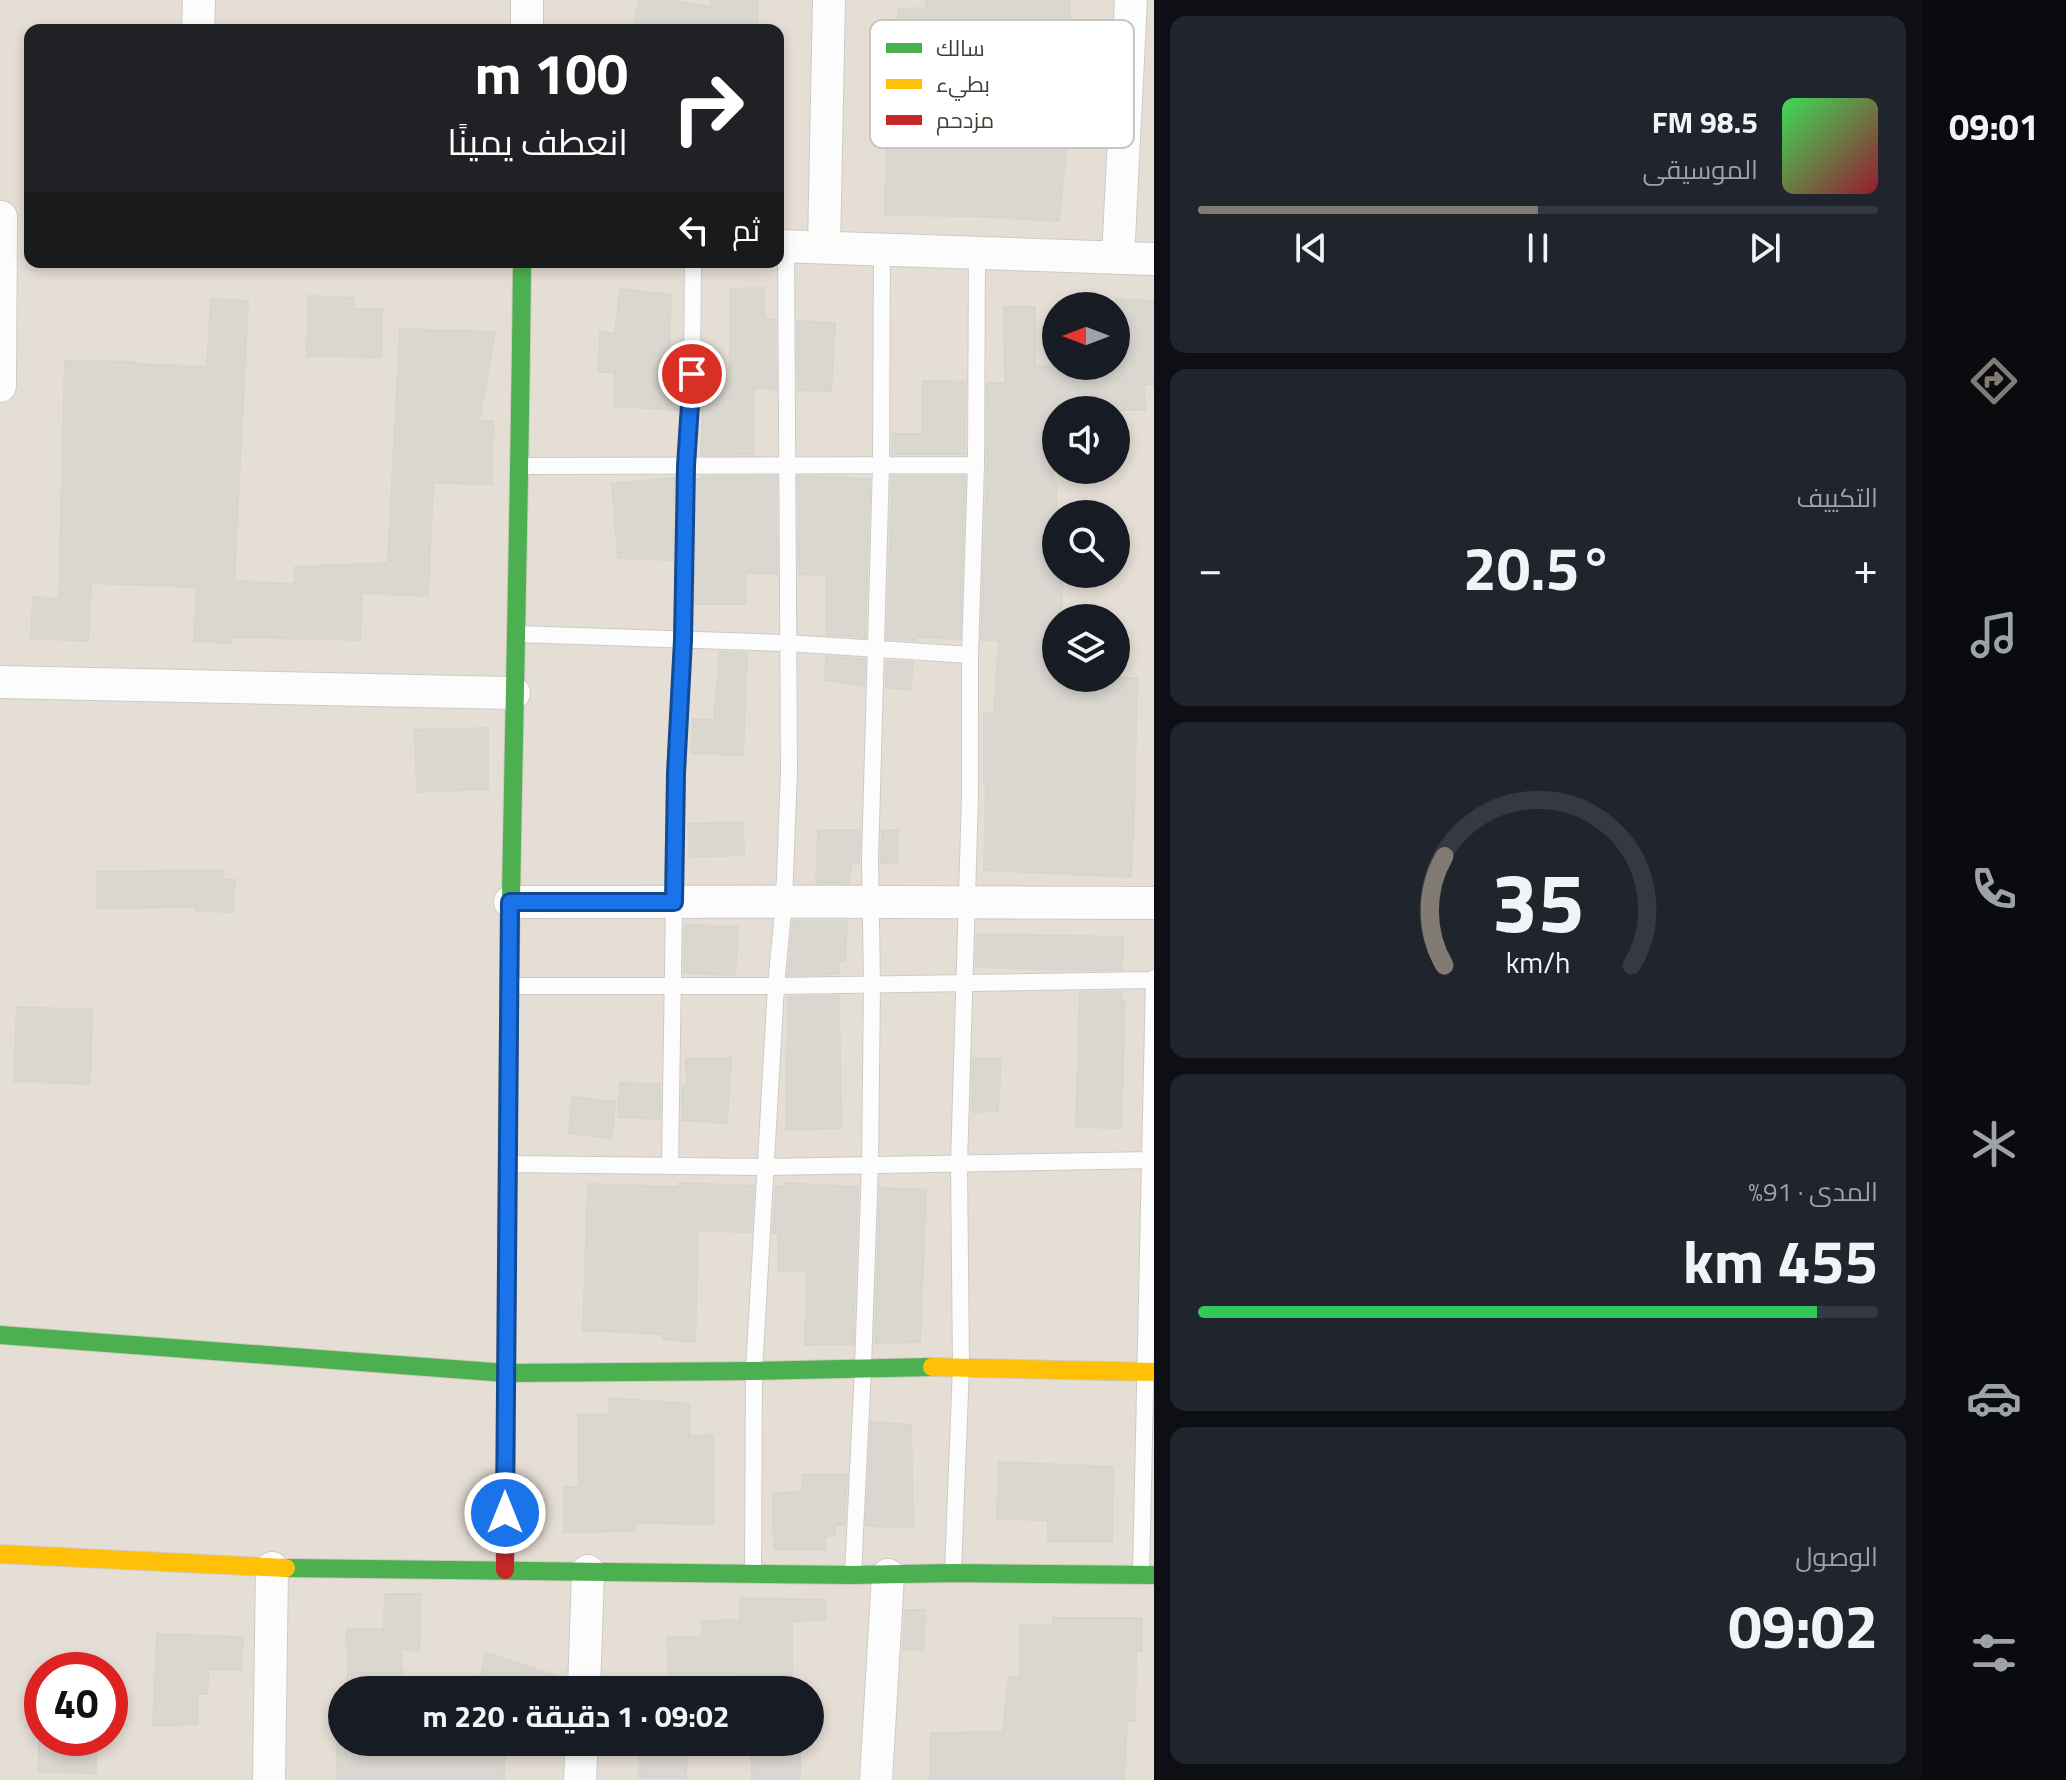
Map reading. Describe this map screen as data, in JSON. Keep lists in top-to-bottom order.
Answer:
{
  "legend": ["سالك", "بطيء", "مزدحم"],
  "north": "left",
  "page": {
    "tabs": "09:01",
    "turn": ["100 m", "انعطف يمينًا"],
    "song": ["98.5 FM", "الموسيقى"],
    "then": "ثم",
    "tile": [
      "التكييف",
      ["المدى · 91%", "455 km"],
      ["الوصول", "09:02"]
    ],
    "heat": ["−", "20.5°", "+"],
    "limit": "40",
    "trip": "09:02 · 1 دقيقة · 220 m",
    "gauge": ["35", "km/h"]
  }
}
